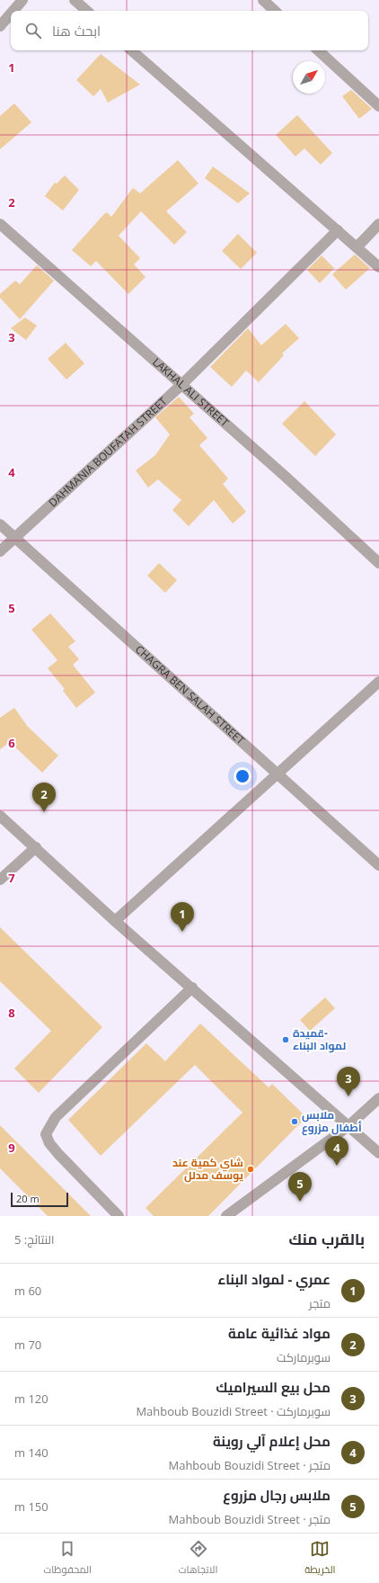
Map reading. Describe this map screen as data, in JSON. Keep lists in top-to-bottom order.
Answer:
{
  "streets": {
    "street": ["LAKHAL ALI STREET", "DAHMANIA BOUFATAH STREET", "CHAGRA BEN SALAH STREET"]
  },
  "crossings": [
    ["LAKHAL ALI STREET", "DAHMANIA BOUFATAH STREET"],
    ["DAHMANIA BOUFATAH STREET", "CHAGRA BEN SALAH STREET"]
  ],
  "places": ["قميدة- لمواد البناء", "ملابس أطفال مزروع", "شاي كمية عند يوسف مدلل"],
  "scale_bar": "20 m",
  "north": "top right",
  "page": {
    "search": "ابحث هنا",
    "pins": [
      "2",
      "1",
      "3",
      "4",
      "5"
    ],
    "scale": "20 m",
    "heading": ["بالقرب منك", "النتائج: 5"],
    "list": [
      {
        "mark": "1",
        "name": "عمري - لمواد البناء",
        "note": "متجر",
        "value": "60 m"
      },
      {
        "mark": "2",
        "name": "مواد غذائية عامة",
        "note": "سوبرماركت",
        "value": "70 m"
      },
      {
        "mark": "3",
        "name": "محل بيع السيراميك",
        "note": "سوبرماركت · Mahboub Bouzidi Street",
        "value": "120 m"
      },
      {
        "mark": "4",
        "name": "محل إعلام آلي روينة",
        "note": "متجر · Mahboub Bouzidi Street",
        "value": "140 m"
      },
      {
        "mark": "5",
        "name": "ملابس رجال مزروع",
        "note": "متجر · Mahboub Bouzidi Street",
        "value": "150 m"
      }
    ],
    "nav": ["الخريطة", "الاتجاهات", "المحفوظات"]
  },
  "grid": {
    "rows": [
      "1",
      "2",
      "3",
      "4",
      "5",
      "6",
      "7",
      "8",
      "9"
    ]
  }
}
